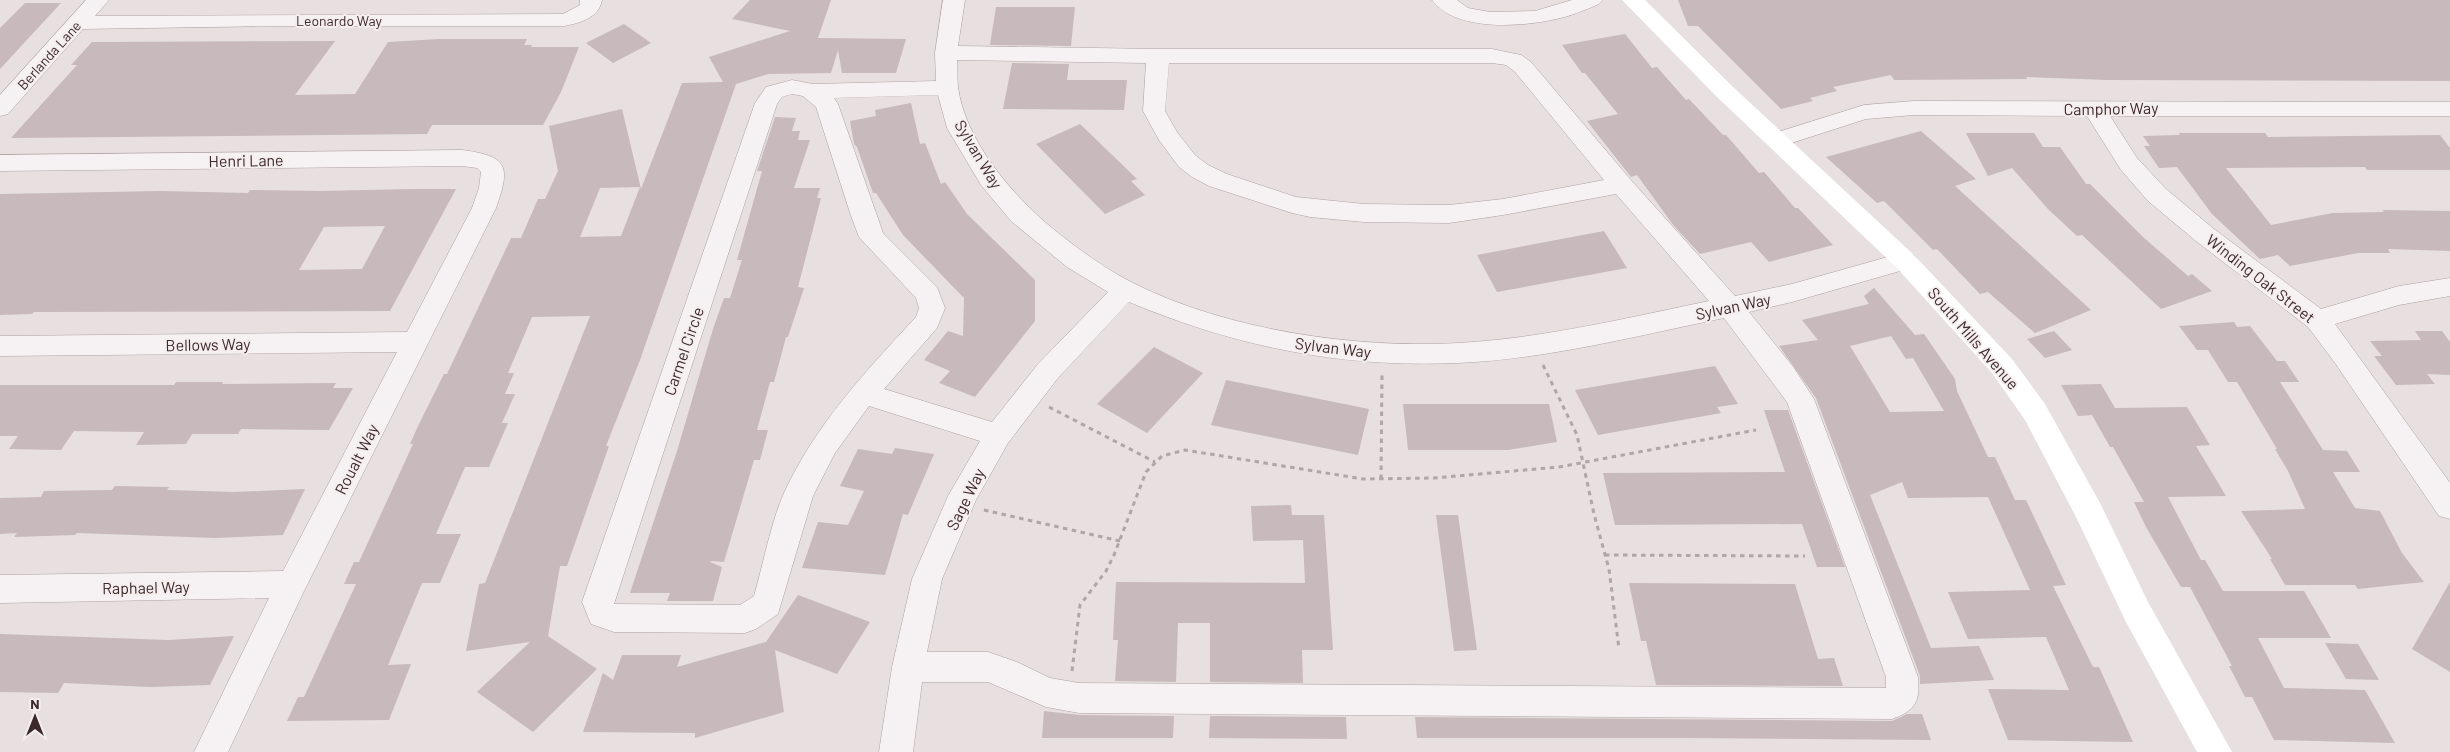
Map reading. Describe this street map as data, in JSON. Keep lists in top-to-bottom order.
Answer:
{
  "streets": {
    "street": [
      "Leonardo Way",
      "Berlanda Lane",
      "Camphor Way",
      "Sylvan Way",
      "Henri Lane",
      "Winding Oak Street",
      "South Mills Avenue",
      "Bellows Way",
      "Carmel Circle",
      "Roualt Way",
      "Sage Way",
      "Raphael Way"
    ]
  },
  "crossings": [
    ["Leonardo Way", "Berlanda Lane"],
    ["Camphor Way", "Winding Oak Street"],
    ["Camphor Way", "South Mills Avenue"],
    ["Sylvan Way", "South Mills Avenue"],
    ["Sylvan Way", "Sage Way"],
    ["Henri Lane", "Roualt Way"],
    ["Bellows Way", "Roualt Way"],
    ["Roualt Way", "Raphael Way"]
  ],
  "north": "top"
}
